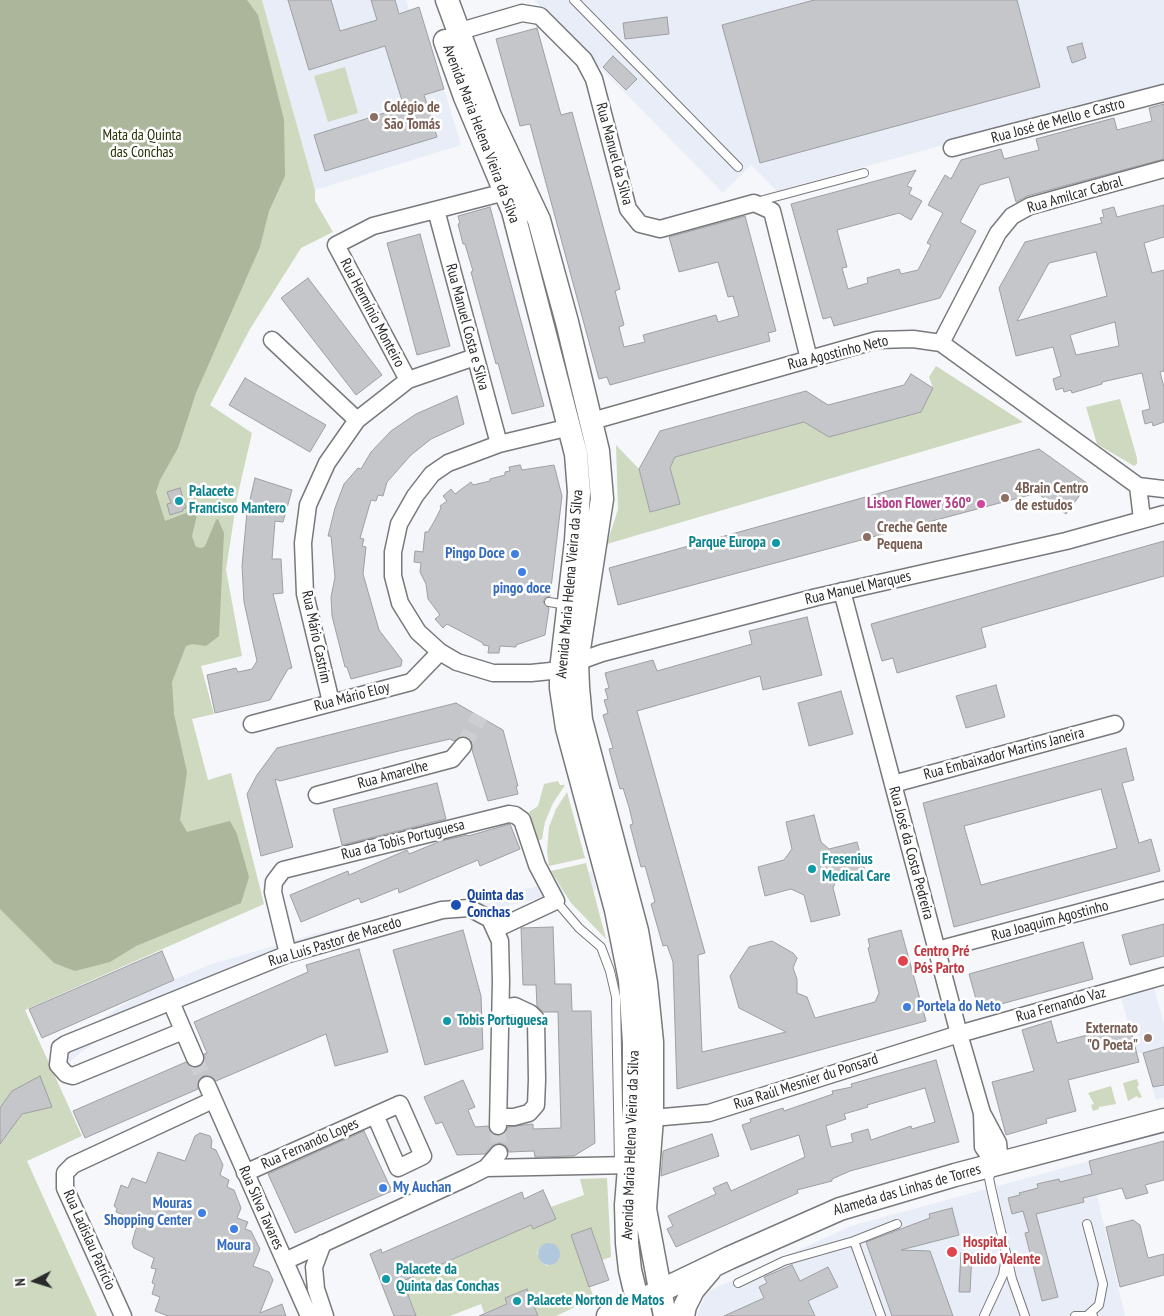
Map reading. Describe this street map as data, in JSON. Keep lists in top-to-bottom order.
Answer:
{
  "streets": {
    "street": [
      "Rua José de Mello e Castro",
      "Avenida Maria Helena Vieira da Silva",
      "Rua Manuel da Silva",
      "Rua Amílcar Cabral",
      "Rua Hermínio Monteiro",
      "Rua Manuel Costa e Silva",
      "Rua Agostinho Neto",
      "Rua Manuel Marques",
      "Rua Mário Castrim",
      "Rua Mário Eloy",
      "Rua Embaixador Martins Janeira",
      "Rua Amarelhe",
      "Rua da Tobis Portuguesa",
      "Rua José da Costa Pedreira",
      "Rua Joaquim Agostinho",
      "Rua Luís Pastor de Macedo",
      "Rua Fernando Vaz",
      "Rua Raúl Mesnier du Ponsard",
      "Rua Fernando Lopes",
      "Alameda das Linhas de Torres",
      "Rua Silva Tavares",
      "Rua Ladislau Patrício"
    ]
  },
  "crossings": [
    ["Avenida Maria Helena Vieira da Silva", "Rua Manuel da Silva"],
    ["Avenida Maria Helena Vieira da Silva", "Rua Agostinho Neto"],
    ["Avenida Maria Helena Vieira da Silva", "Rua Manuel Marques"],
    ["Avenida Maria Helena Vieira da Silva", "Rua Raúl Mesnier du Ponsard"],
    ["Avenida Maria Helena Vieira da Silva", "Alameda das Linhas de Torres"],
    ["Rua Amílcar Cabral", "Rua Agostinho Neto"],
    ["Rua Hermínio Monteiro", "Rua Manuel Costa e Silva"],
    ["Rua Hermínio Monteiro", "Rua Mário Castrim"],
    ["Rua Manuel Costa e Silva", "Rua Manuel Marques"],
    ["Rua Manuel Costa e Silva", "Rua Mário Castrim"],
    ["Rua Manuel Marques", "Rua Mário Eloy"],
    ["Rua Manuel Marques", "Rua José da Costa Pedreira"],
    ["Rua Mário Castrim", "Rua Mário Eloy"],
    ["Rua Embaixador Martins Janeira", "Rua José da Costa Pedreira"],
    ["Rua da Tobis Portuguesa", "Rua Luís Pastor de Macedo"],
    ["Rua José da Costa Pedreira", "Rua Joaquim Agostinho"],
    ["Rua José da Costa Pedreira", "Rua Fernando Vaz"],
    ["Rua José da Costa Pedreira", "Rua Raúl Mesnier du Ponsard"],
    ["Rua José da Costa Pedreira", "Alameda das Linhas de Torres"],
    ["Rua Fernando Vaz", "Rua Raúl Mesnier du Ponsard"],
    ["Rua Fernando Lopes", "Rua Silva Tavares"],
    ["Rua Silva Tavares", "Rua Ladislau Patrício"]
  ],
  "parks": ["Mata da Quinta das Conchas"],
  "places": [
    "Colégio de São Tomás",
    "4Brain Centro de estudos",
    "Palacete Francisco Mantero",
    "Lisbon Flower 360º",
    "Creche Gente Pequena",
    "Parque Europa",
    "Pingo Doce",
    "pingo doce",
    "Fresenius Medical Care",
    "Quinta das Conchas",
    "Centro Pré Pós Parto",
    "Portela do Neto",
    "Tobis Portuguesa",
    "Externato \"O Poeta\"",
    "My Auchan",
    "Mouras Shopping Center",
    "Moura",
    "Hospital Pulido Valente",
    "Palacete da Quinta das Conchas",
    "Palacete Norton de Matos"
  ],
  "north": "left"
}
